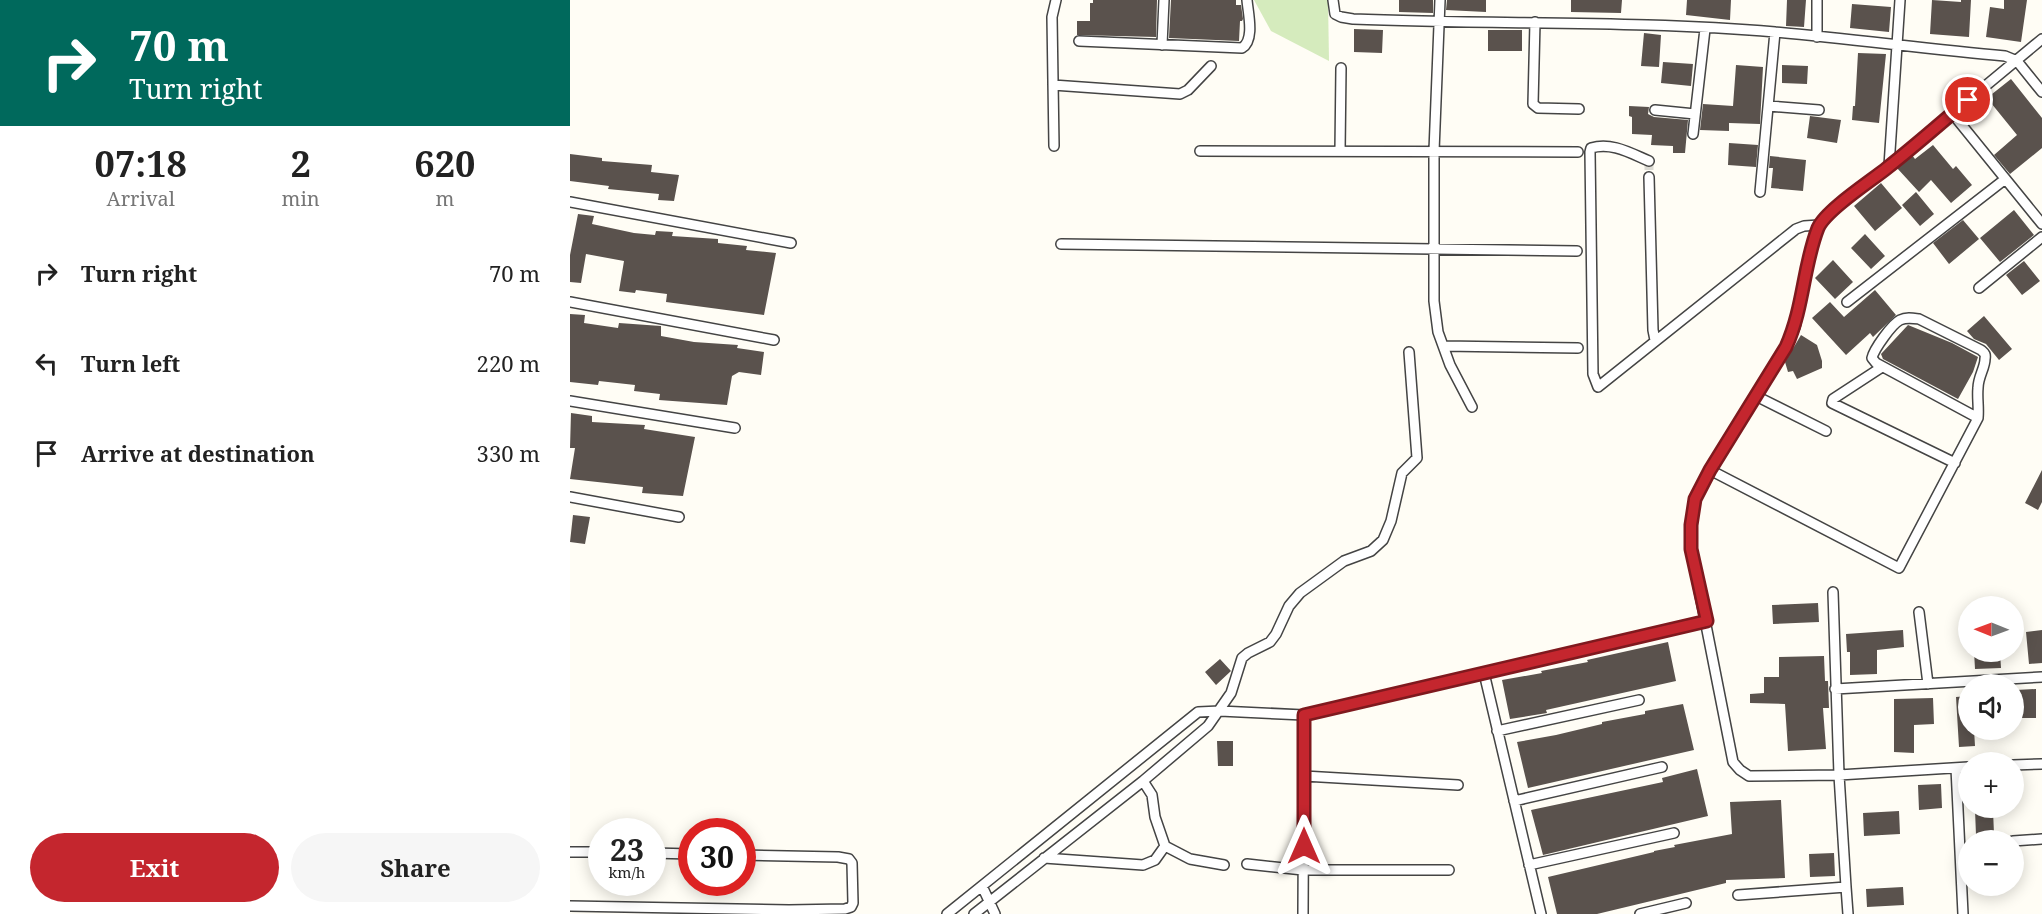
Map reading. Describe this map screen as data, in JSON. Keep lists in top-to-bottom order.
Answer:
{
  "north": "left",
  "page": {
    "turn": ["70 m", "Turn right"],
    "eta": [
      "07:18",
      "Arrival",
      "2",
      "min",
      "620",
      "m"
    ],
    "list": [
      {
        "name": "Turn right",
        "value": "70 m"
      },
      {
        "name": "Turn left",
        "value": "220 m"
      },
      {
        "name": "Arrive at destination",
        "value": "330 m"
      }
    ],
    "map_buttons": ["+", "−"],
    "speed": "23 km/h",
    "limit": "30",
    "buttons": ["Exit", "Share"]
  }
}
